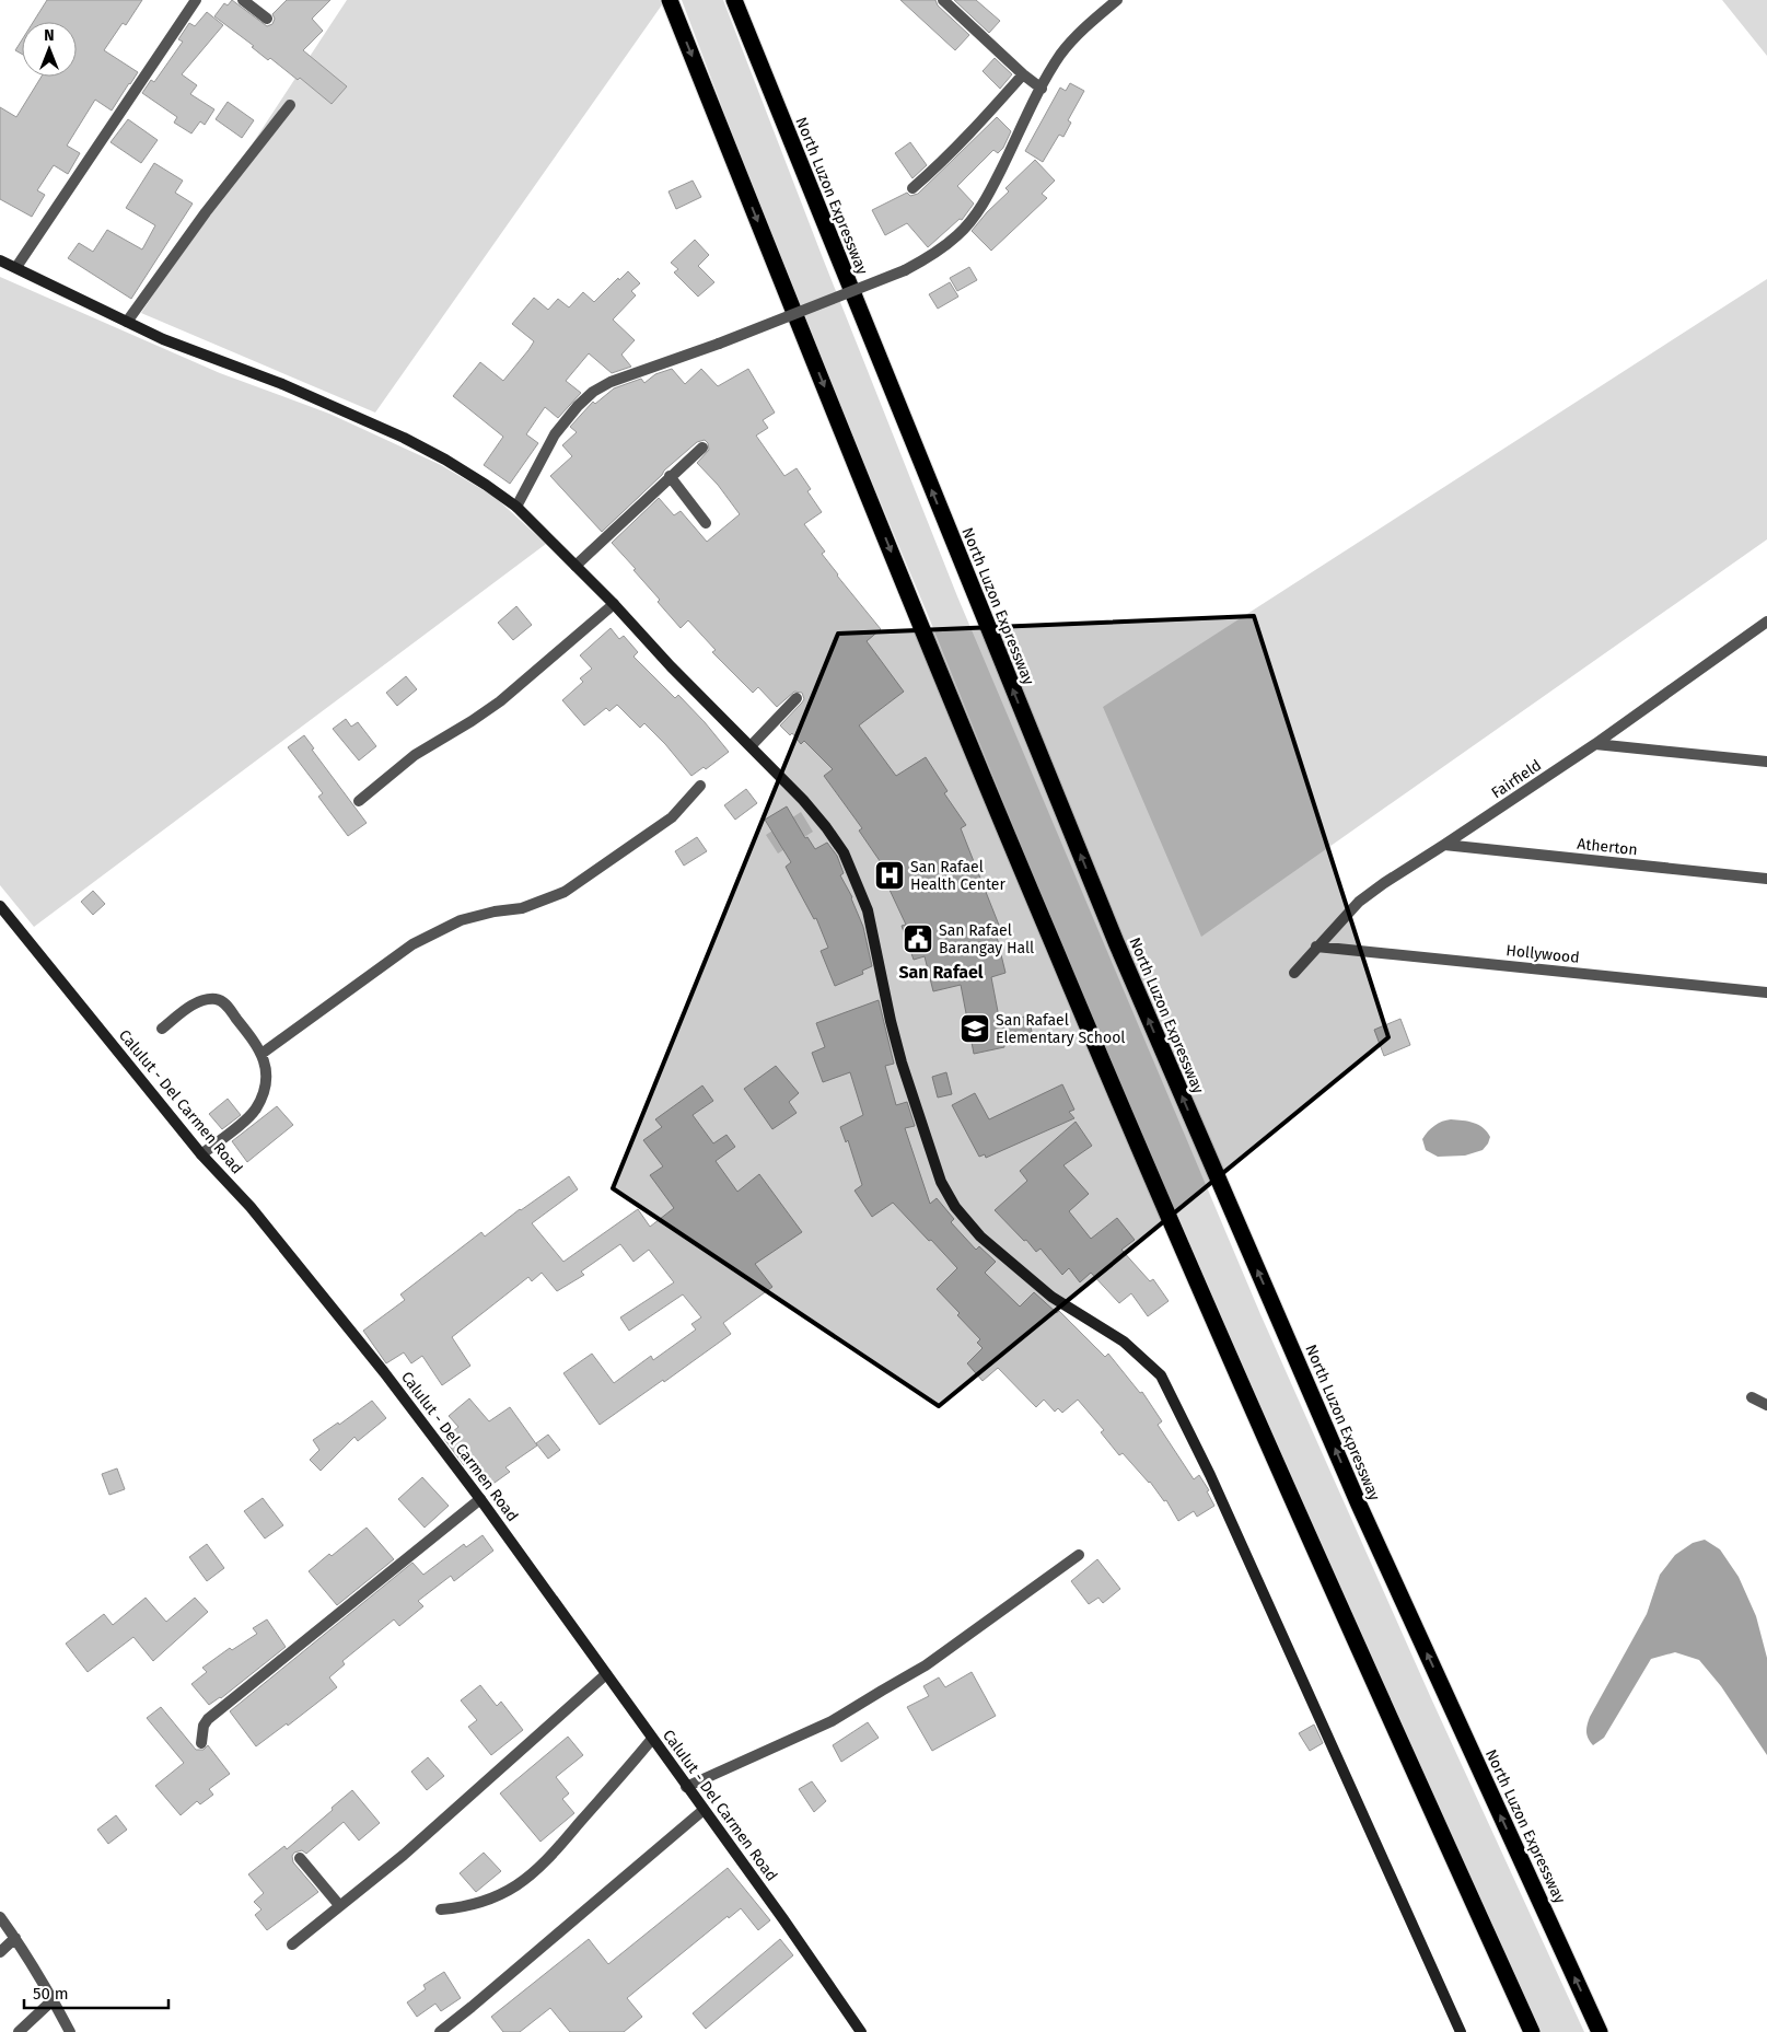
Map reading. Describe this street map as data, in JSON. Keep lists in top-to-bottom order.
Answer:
{
  "streets": {
    "highway": ["North Luzon Expressway"],
    "street": [
      "Fairfield",
      "Atherton",
      "Hollywood",
      "Calulut - Del Carmen Road"
    ]
  },
  "crossings": [
    ["Fairfield", "Atherton"],
    ["Fairfield", "Hollywood"]
  ],
  "districts": ["San Rafael"],
  "places": {
    "hospital": ["San Rafael Health Center"],
    "public building": ["San Rafael Barangay Hall"],
    "school or university": ["San Rafael Elementary School"]
  },
  "scale_bar": "50 m",
  "north": "top"
}
